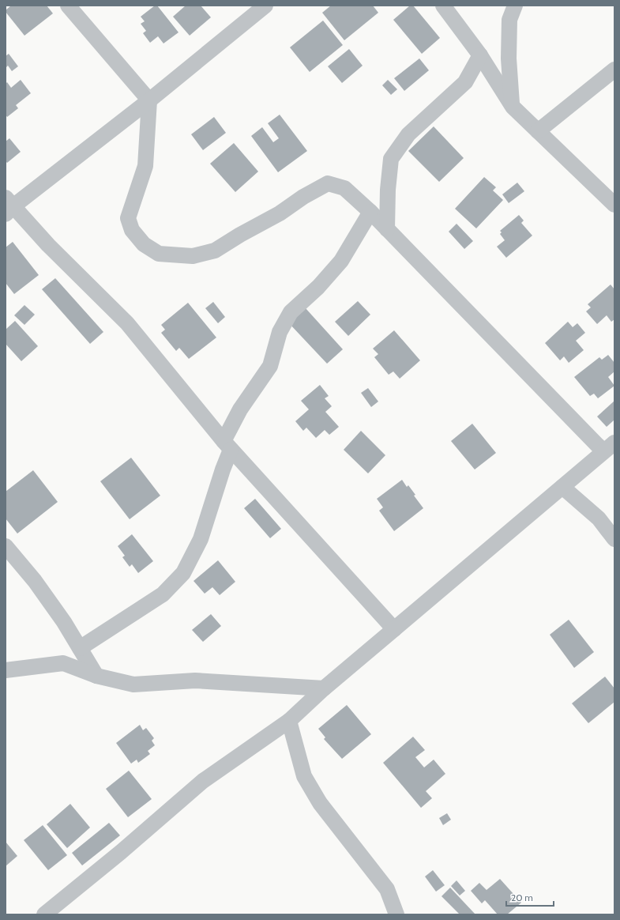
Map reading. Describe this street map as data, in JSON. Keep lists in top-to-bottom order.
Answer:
{
  "scale_bar": "20 m"
}
